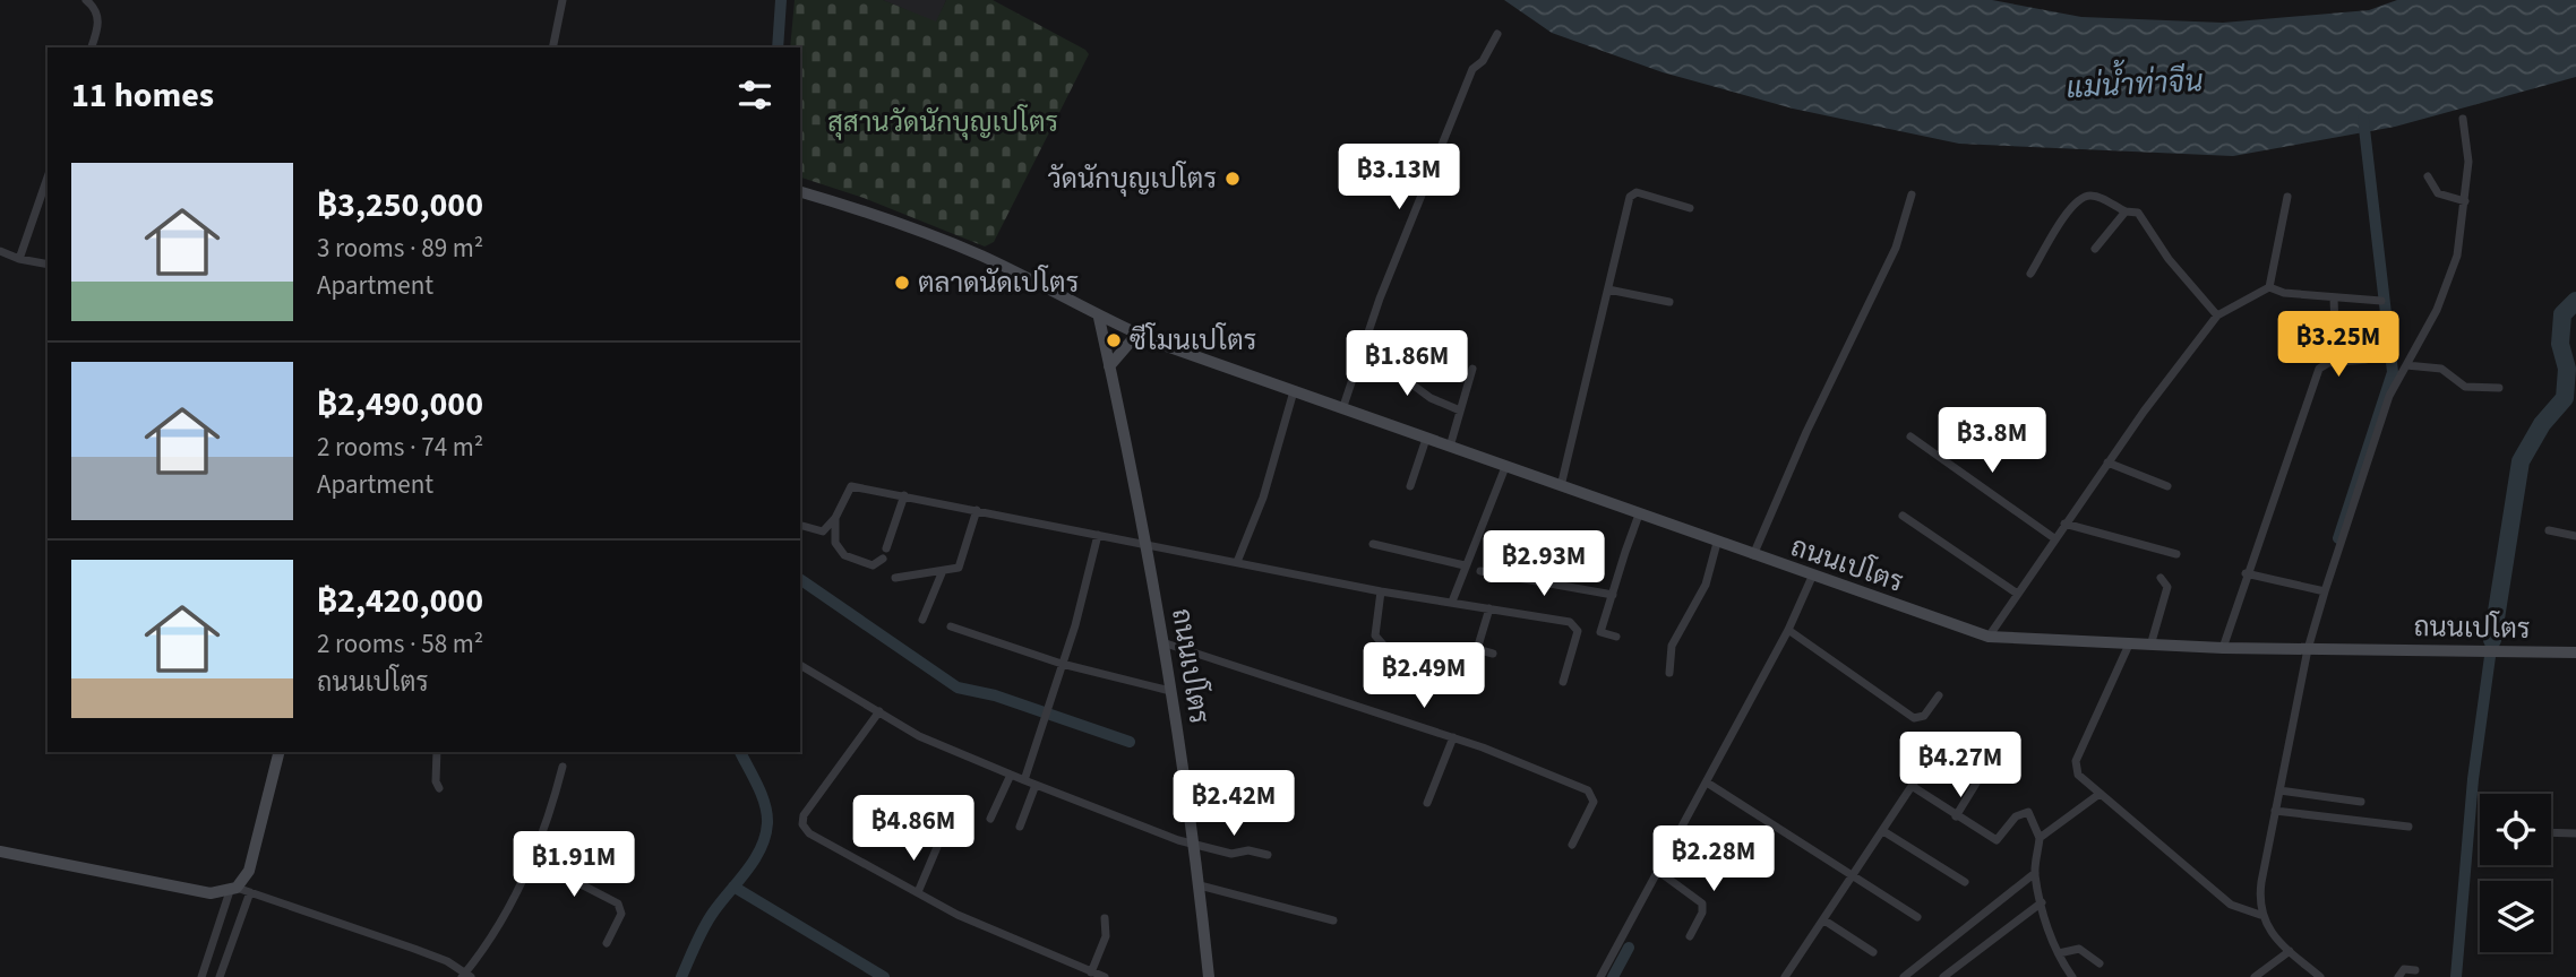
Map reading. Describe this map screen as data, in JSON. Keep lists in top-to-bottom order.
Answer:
{
  "streets": {
    "street": ["ถนนเปโตร"]
  },
  "water": ["แม่น้ำท่าจีน"],
  "parks": ["สุสานวัดนักบุญเปโตร"],
  "places": ["วัดนักบุญเปโตร", "ตลาดนัดเปโตร", "ซีโมนเปโตร"],
  "page": {
    "heading": "11 homes",
    "list": [
      {
        "name": "฿3,250,000",
        "note": "3 rooms · 89 m² · Apartment"
      },
      {
        "name": "฿2,490,000",
        "note": "2 rooms · 74 m² · Apartment"
      },
      {
        "name": "฿2,420,000",
        "note": "2 rooms · 58 m² · ถนนเปโตร"
      }
    ],
    "price": [
      "฿3.13M",
      "฿3.25M",
      "฿1.86M",
      "฿3.8M",
      "฿2.93M",
      "฿2.49M",
      "฿4.27M",
      "฿2.42M",
      "฿4.86M",
      "฿2.28M",
      "฿1.91M"
    ]
  }
}
